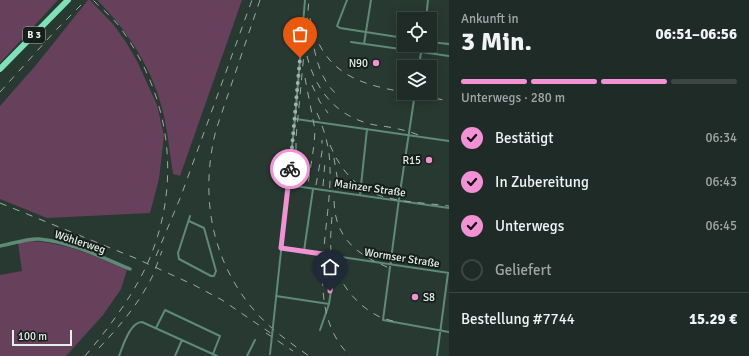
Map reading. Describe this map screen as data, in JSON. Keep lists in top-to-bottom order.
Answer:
{
  "streets": {
    "main road": ["B 3"],
    "street": ["Wöhlerweg"],
    "lane": ["Mainzer Straße", "Wormser Straße"]
  },
  "places": ["N90", "R15", "S8"],
  "scale_bar": "100 m",
  "page": {
    "heading": ["3 Min.", "Ankunft in", "06:51–06:56"],
    "panel": ["Bestellung #7744", "15.29 €"],
    "bar": "Unterwegs · 280 m",
    "list": [
      ["Bestätigt", "06:34"],
      ["In Zubereitung", "06:43"],
      ["Unterwegs", "06:45"],
      "Geliefert"
    ],
    "scale": "100 m"
  }
}
